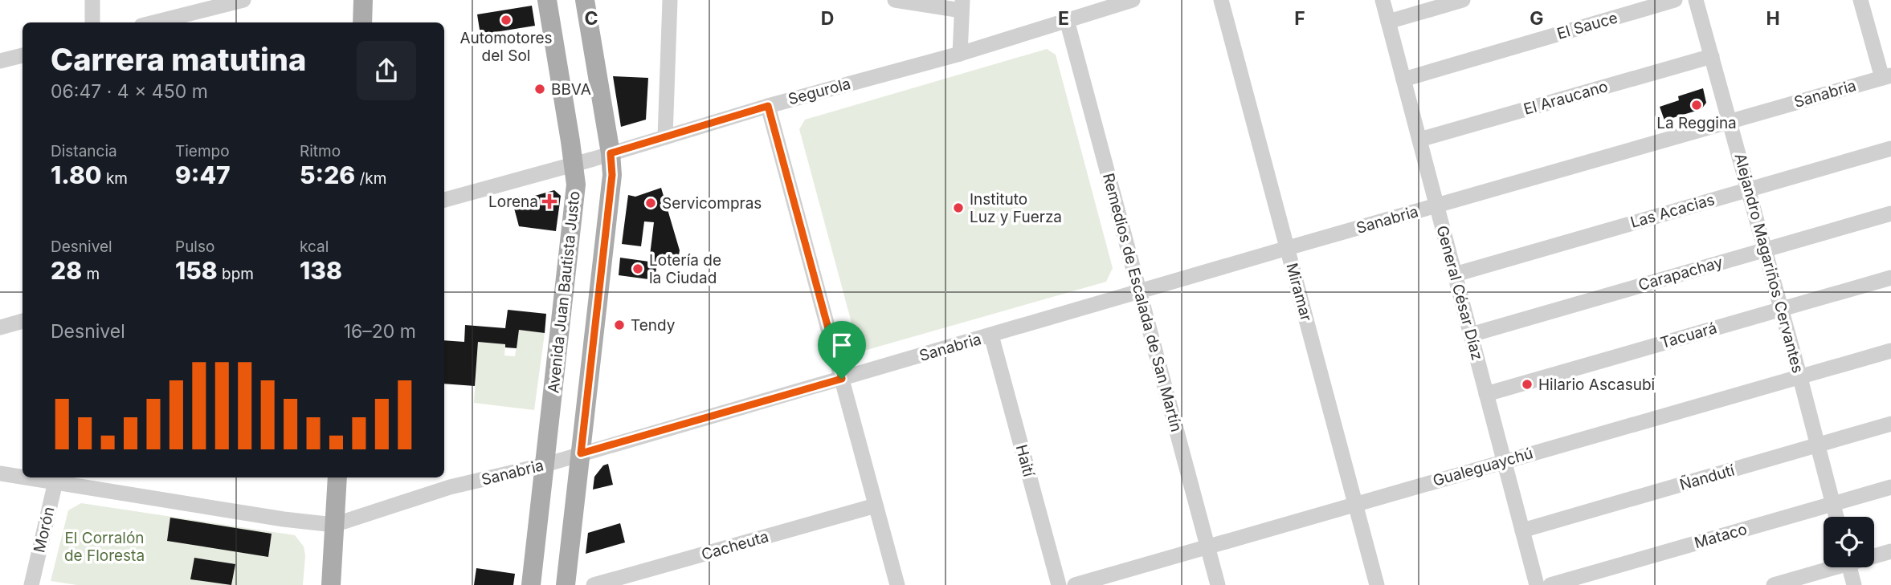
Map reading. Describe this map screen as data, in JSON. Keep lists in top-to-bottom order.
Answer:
{
  "streets": {
    "main road": ["Avenida Juan Bautista Justo"],
    "street": [
      "El Sauce",
      "Segurola",
      "Sanabria",
      "El Araucano",
      "Las Acacias",
      "Alejandro Magariños Cervantes",
      "Carapachay",
      "Miramar",
      "General César Díaz",
      "Remedios de Escalada de San Martín",
      "Tacuará",
      "Haití",
      "Gualeguaychú",
      "Ñandutí",
      "Morón",
      "Mataco",
      "Cacheuta"
    ]
  },
  "crossings": [
    ["El Sauce", "General César Díaz"],
    ["Segurola", "Avenida Juan Bautista Justo"],
    ["Segurola", "Remedios de Escalada de San Martín"],
    ["Sanabria", "Alejandro Magariños Cervantes"],
    ["Sanabria", "Avenida Juan Bautista Justo"],
    ["Sanabria", "Miramar"],
    ["Sanabria", "General César Díaz"],
    ["Sanabria", "Remedios de Escalada de San Martín"],
    ["Sanabria", "Haití"],
    ["Sanabria", "Morón"],
    ["El Araucano", "Alejandro Magariños Cervantes"],
    ["El Araucano", "General César Díaz"],
    ["Las Acacias", "Alejandro Magariños Cervantes"],
    ["Las Acacias", "General César Díaz"],
    ["Alejandro Magariños Cervantes", "Carapachay"],
    ["Alejandro Magariños Cervantes", "Tacuará"],
    ["Alejandro Magariños Cervantes", "Gualeguaychú"],
    ["Alejandro Magariños Cervantes", "Ñandutí"],
    ["Alejandro Magariños Cervantes", "Mataco"],
    ["Carapachay", "General César Díaz"],
    ["Miramar", "Gualeguaychú"],
    ["General César Díaz", "Tacuará"],
    ["General César Díaz", "Gualeguaychú"],
    ["General César Díaz", "Ñandutí"],
    ["Remedios de Escalada de San Martín", "Gualeguaychú"]
  ],
  "parks": ["El Corralón de Floresta"],
  "places": {
    "other": [
      "Automotores del Sol",
      "BBVA",
      "La Reggina",
      "Servicompras",
      "Instituto Luz y Fuerza",
      "Lotería de la Ciudad",
      "Tendy",
      "Hilario Ascasubi"
    ],
    "health": ["Lorena"]
  },
  "page": {
    "heading": ["Carrera matutina", "06:47 · 4 × 450 m"],
    "stats": [
      ["Distancia", "1.80 km"],
      ["Tiempo", "9:47"],
      ["Ritmo", "5:26 /km"],
      ["Desnivel", "28 m"],
      ["Pulso", "158 bpm"],
      ["kcal", "138"]
    ],
    "chart": ["Desnivel", "16–20 m"]
  },
  "grid": {
    "columns": [
      "C",
      "D",
      "E",
      "F",
      "G",
      "H"
    ]
  }
}
